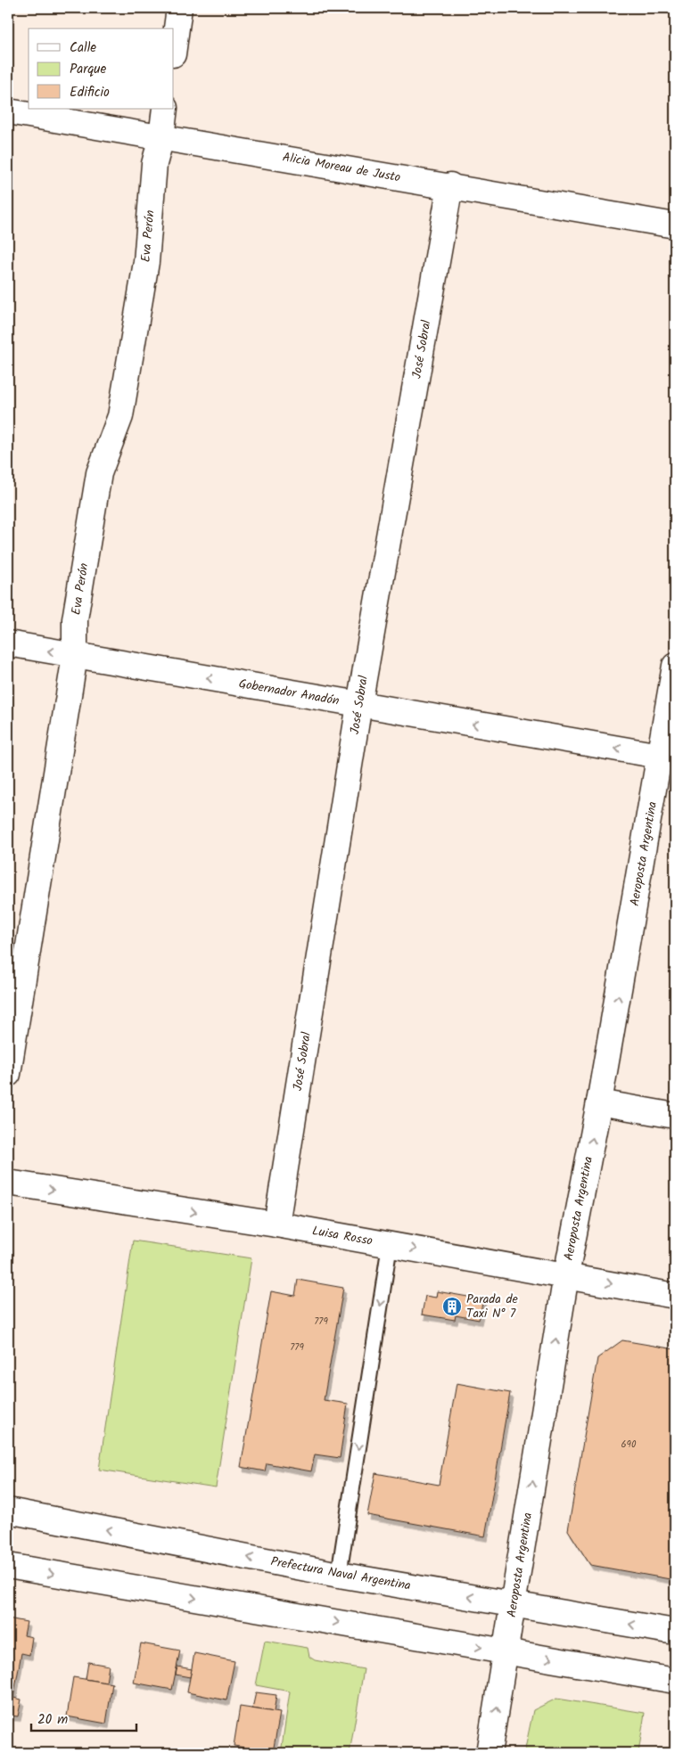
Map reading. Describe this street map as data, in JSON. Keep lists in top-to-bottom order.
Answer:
{
  "streets": {
    "street": [
      "Alicia Moreau de Justo",
      "Eva Perón",
      "José Sobral",
      "Gobernador Anadón",
      "Aeroposta Argentina",
      "Luisa Rosso",
      "Prefectura Naval Argentina"
    ]
  },
  "crossings": [
    ["Alicia Moreau de Justo", "Eva Perón"],
    ["Alicia Moreau de Justo", "José Sobral"],
    ["Eva Perón", "Gobernador Anadón"],
    ["José Sobral", "Gobernador Anadón"],
    ["José Sobral", "Luisa Rosso"],
    ["Gobernador Anadón", "Aeroposta Argentina"],
    ["Aeroposta Argentina", "Luisa Rosso"],
    ["Aeroposta Argentina", "Prefectura Naval Argentina"]
  ],
  "one_way": ["Gobernador Anadón", "Aeroposta Argentina", "Luisa Rosso"],
  "places": {
    "building": ["Parada de Taxi N° 7"]
  },
  "house_numbers": ["779", "779", "690"],
  "legend": ["Calle", "Parque", "Edificio"],
  "scale_bar": "20 m"
}
